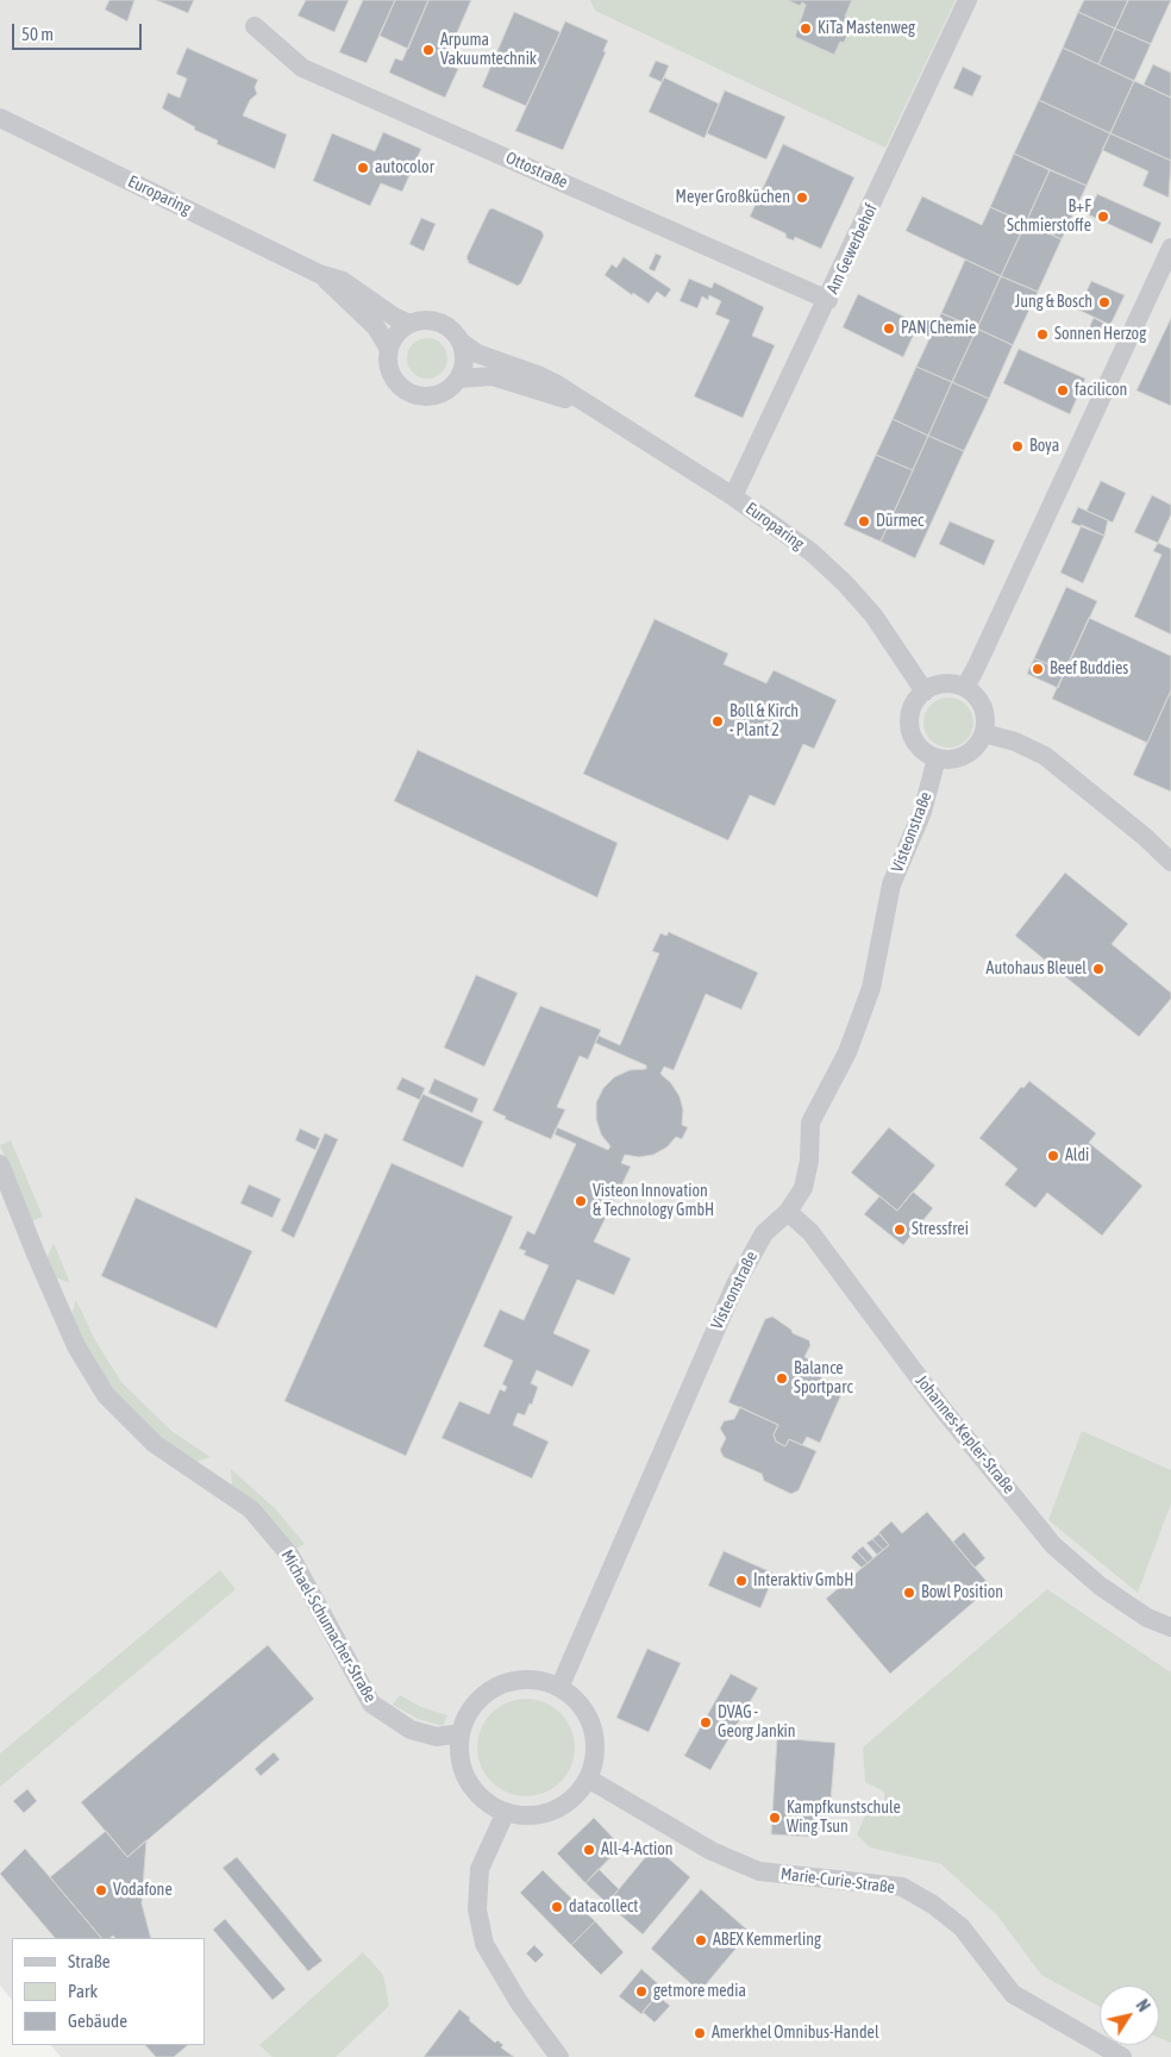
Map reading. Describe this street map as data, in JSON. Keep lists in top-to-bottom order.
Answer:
{
  "streets": {
    "street": [
      "Ottostraße",
      "Europaring",
      "Am Gewerbehof",
      "Visteonstraße",
      "Johannes-Kepler-Straße",
      "Michael-Schumacher-Straße",
      "Marie-Curie-Straße"
    ]
  },
  "crossings": [
    ["Ottostraße", "Am Gewerbehof"],
    ["Europaring", "Am Gewerbehof"],
    ["Europaring", "Visteonstraße"],
    ["Visteonstraße", "Johannes-Kepler-Straße"],
    ["Visteonstraße", "Michael-Schumacher-Straße"],
    ["Visteonstraße", "Marie-Curie-Straße"],
    ["Michael-Schumacher-Straße", "Marie-Curie-Straße"]
  ],
  "places": [
    "KiTa Mastenweg",
    "Arpuma Vakuumtechnik",
    "autocolor",
    "Meyer Großküchen",
    "B+F Schmierstoffe",
    "Jung & Bosch",
    "PAN|Chemie",
    "Sonnen Herzog",
    "facilicon",
    "Boya",
    "Dürmec",
    "Beef Buddies",
    "Boll & Kirch - Plant 2",
    "Autohaus Bleuel",
    "Aldi",
    "Visteon Innovation & Technology GmbH",
    "Stressfrei",
    "Balance Sportparc",
    "Interaktiv GmbH",
    "Bowl Position",
    "DVAG - Georg Jankin",
    "Kampfkunstschule Wing Tsun",
    "All-4-Action",
    "Vodafone",
    "datacollect",
    "ABEX Kemmerling",
    "getmore media",
    "Amerkhel Omnibus-Handel"
  ],
  "legend": ["Straße", "Park", "Gebäude"],
  "scale_bar": "50 m",
  "north": "top right"
}
